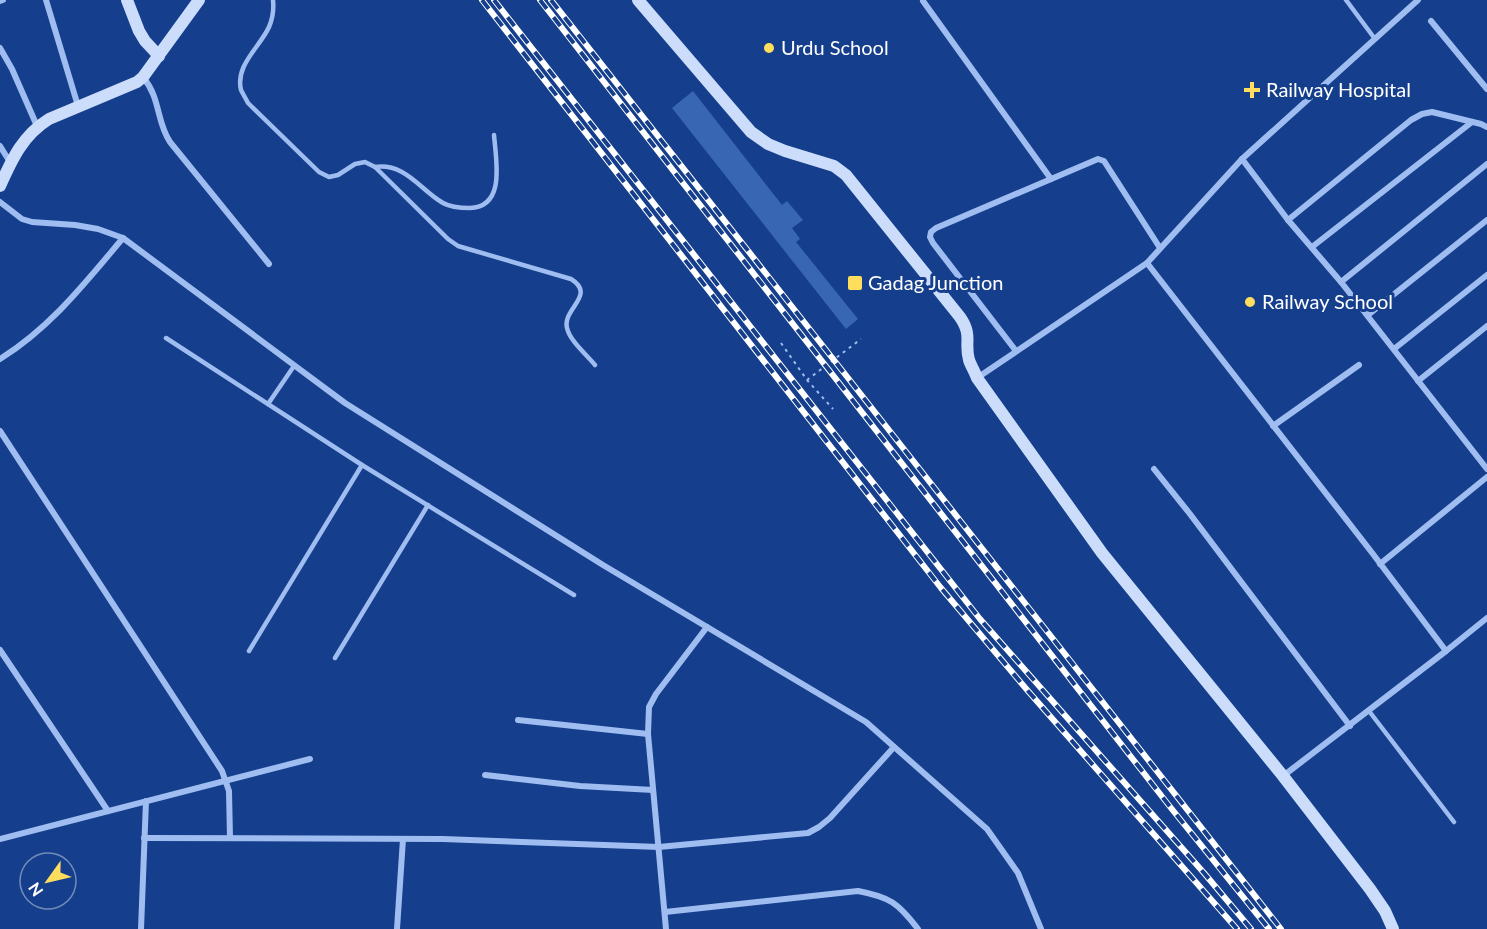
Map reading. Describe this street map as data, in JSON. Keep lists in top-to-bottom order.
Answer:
{
  "places": {
    "other": ["Urdu School", "Railway School"],
    "health": ["Railway Hospital"],
    "transit": ["Gadag Junction"]
  },
  "north": "bottom left"
}
